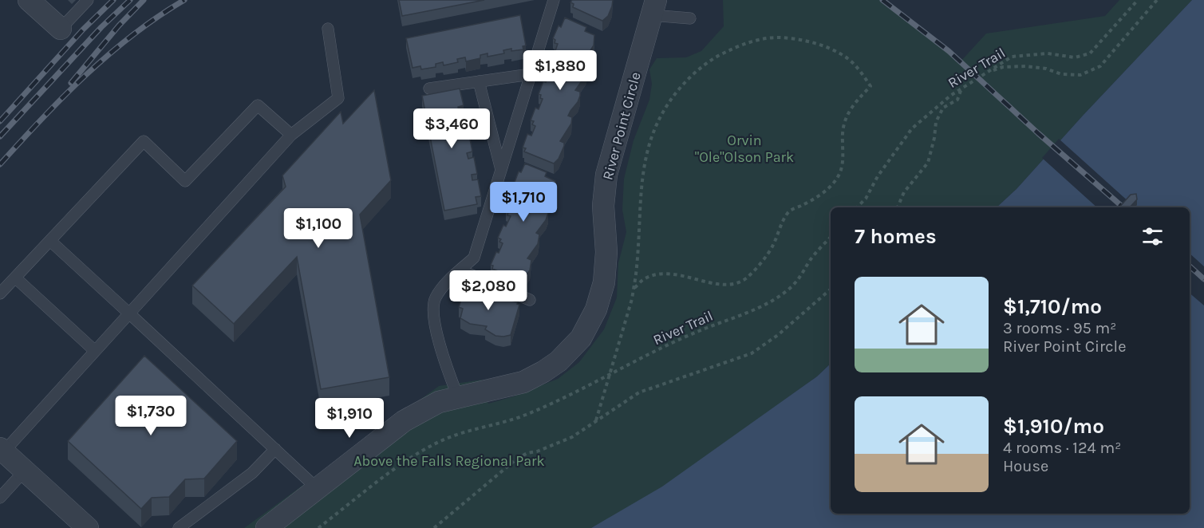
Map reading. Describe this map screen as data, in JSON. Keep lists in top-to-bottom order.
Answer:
{
  "streets": {
    "street": ["River Point Circle"],
    "path": ["River Trail"]
  },
  "parks": ["Orvin \"Ole\"Olson Park", "Above the Falls Regional Park"],
  "page": {
    "price": [
      "$1,880",
      "$3,460",
      "$1,710",
      "$1,100",
      "$2,080",
      "$1,730",
      "$1,910"
    ],
    "heading": "7 homes",
    "list": [
      {
        "name": "$1,710/mo",
        "note": "3 rooms · 95 m² · River Point Circle"
      },
      {
        "name": "$1,910/mo",
        "note": "4 rooms · 124 m² · House"
      }
    ]
  }
}
